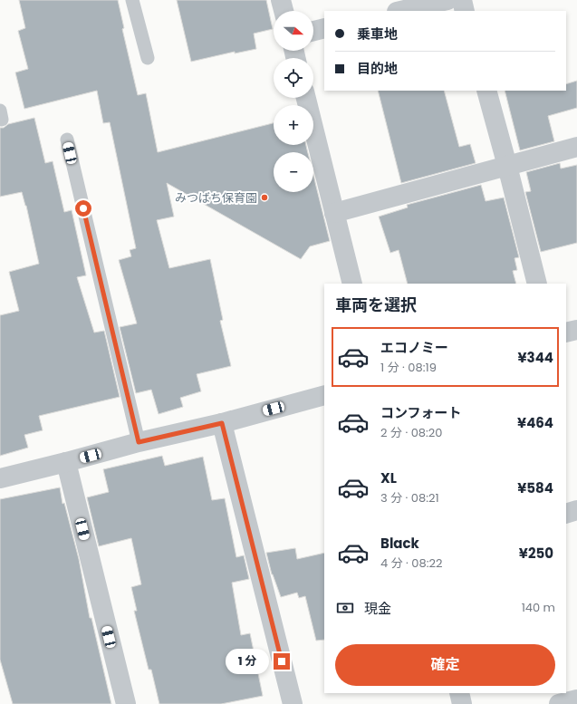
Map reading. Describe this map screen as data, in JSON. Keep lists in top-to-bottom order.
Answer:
{
  "places": ["みつばち保育園"],
  "north": "right",
  "page": {
    "map_buttons": ["+", "−"],
    "banner": ["乗車地", "目的地"],
    "heading": "車両を選択",
    "list": [
      {
        "name": "エコノミー",
        "note": "1 分 · 08:19",
        "value": "¥344"
      },
      {
        "name": "コンフォート",
        "note": "2 分 · 08:20",
        "value": "¥464"
      },
      {
        "name": "XL",
        "note": "3 分 · 08:21",
        "value": "¥584"
      },
      {
        "name": "Black",
        "note": "4 分 · 08:22",
        "value": "¥250"
      }
    ],
    "pay": ["現金", "140 m"],
    "buttons": "確定",
    "bubble": "1 分"
  }
}
